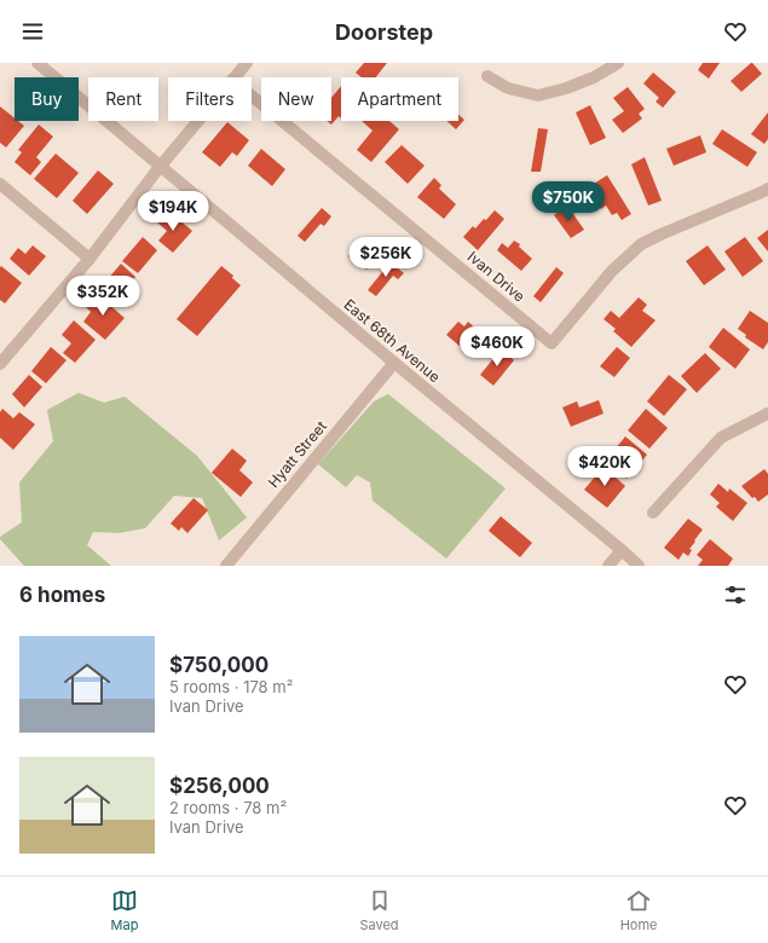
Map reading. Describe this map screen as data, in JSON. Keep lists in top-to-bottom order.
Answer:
{
  "streets": {
    "street": ["Ivan Drive", "East 68th Avenue", "Hyatt Street"]
  },
  "crossings": [
    ["East 68th Avenue", "Hyatt Street"]
  ],
  "page": {
    "header": "Doorstep",
    "chip": [
      "Buy",
      "Rent",
      "Filters",
      "New",
      "Apartment"
    ],
    "price": [
      "$750K",
      "$194K",
      "$256K",
      "$352K",
      "$460K",
      "$420K"
    ],
    "heading": "6 homes",
    "list": [
      {
        "name": "$750,000",
        "note": "5 rooms · 178 m² · Ivan Drive"
      },
      {
        "name": "$256,000",
        "note": "2 rooms · 78 m² · Ivan Drive"
      }
    ],
    "tabs": ["Map", "Saved", "Home"]
  }
}
